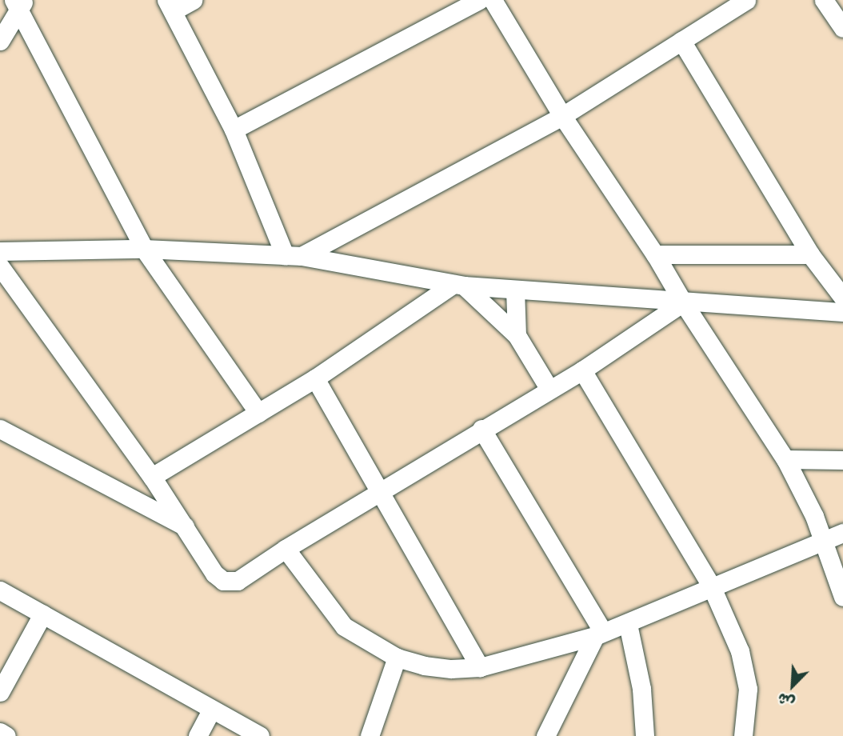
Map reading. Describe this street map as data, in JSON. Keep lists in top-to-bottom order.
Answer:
{
  "north": "bottom left"
}
